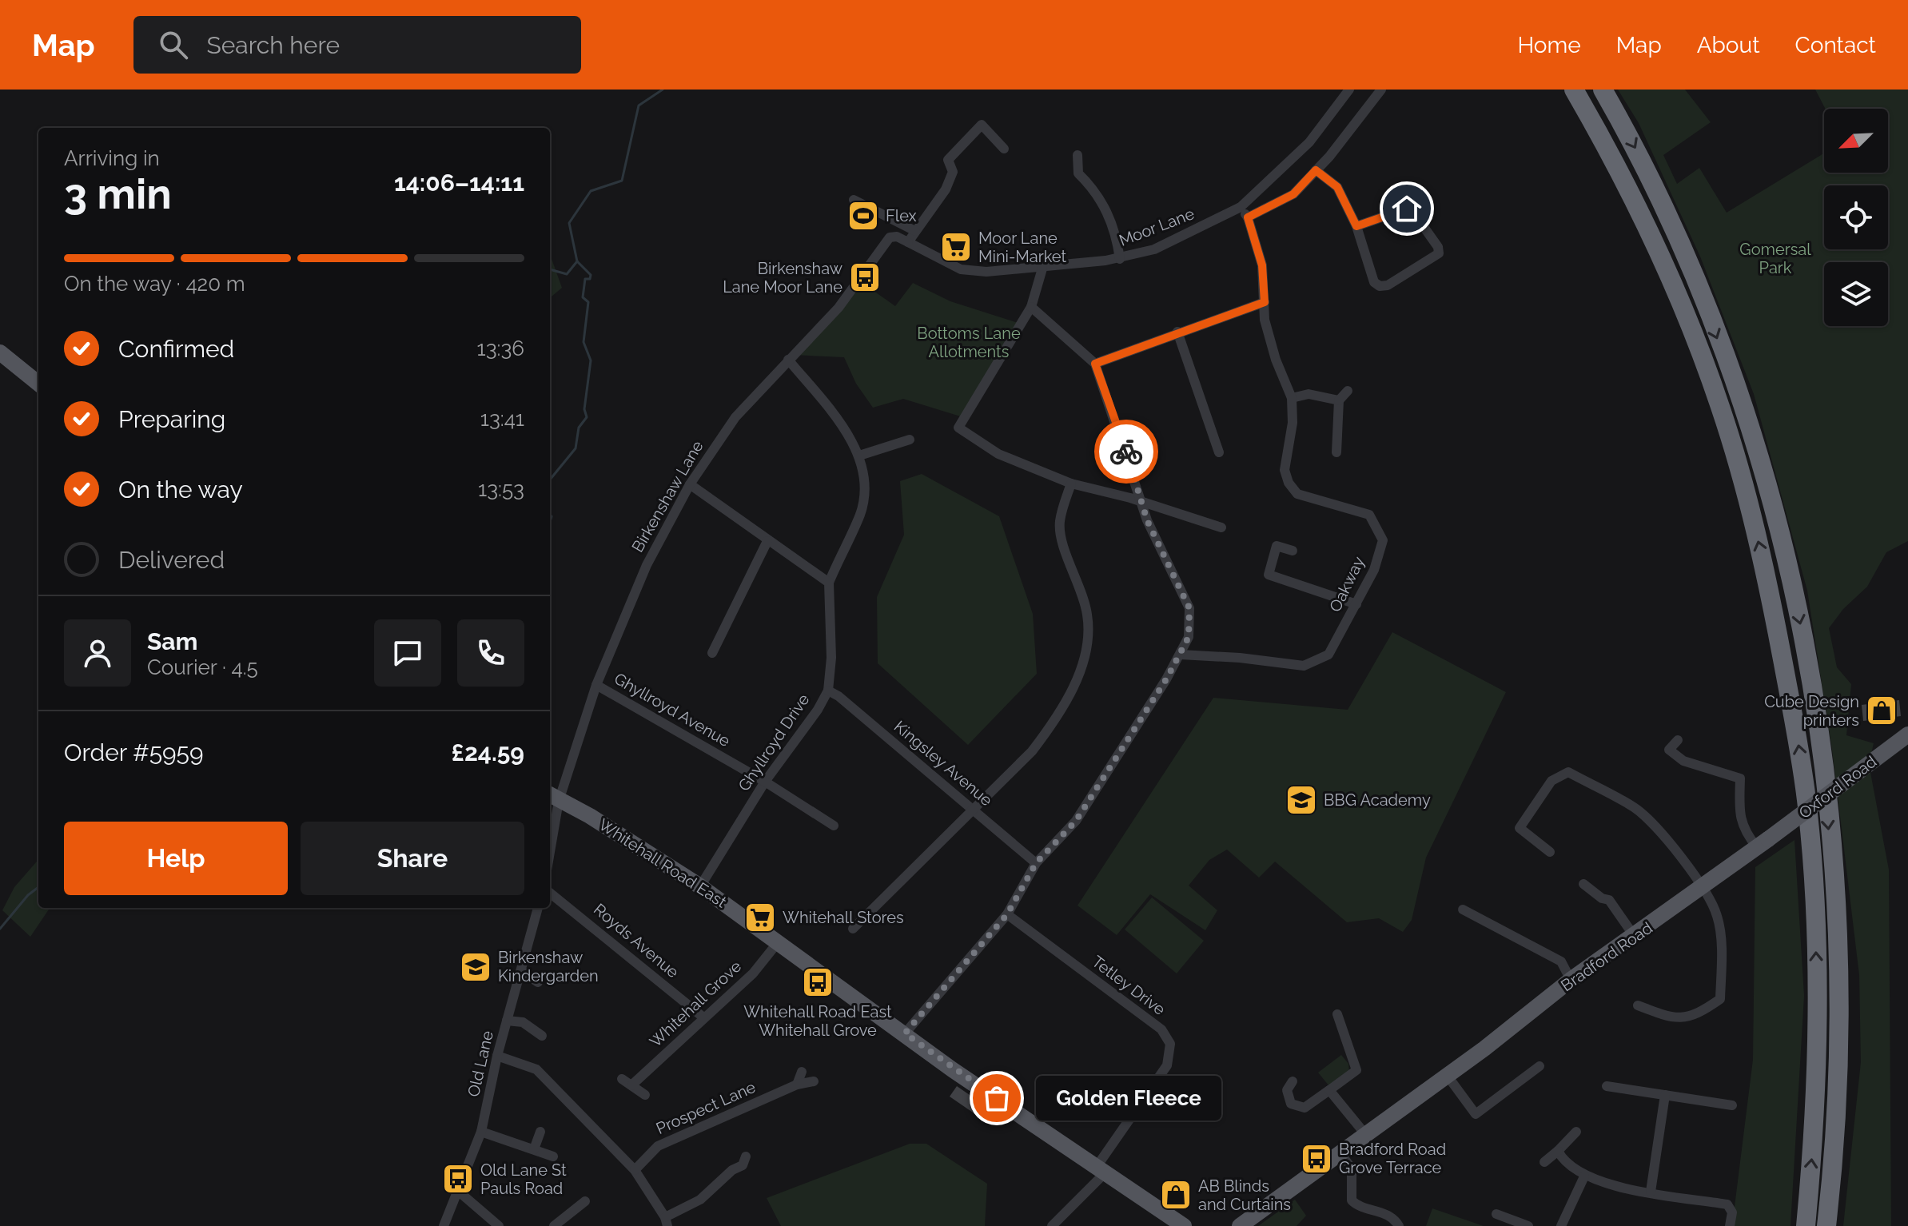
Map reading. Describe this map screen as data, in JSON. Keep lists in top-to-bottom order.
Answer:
{
  "streets": {
    "main road": ["Oxford Road", "Whitehall Road East", "Bradford Road"],
    "street": [
      "Moor Lane",
      "Birkenshaw Lane",
      "Oakway",
      "Ghyllroyd Avenue",
      "Ghyllroyd Drive",
      "Kingsley Avenue",
      "Royds Avenue",
      "Tetley Drive",
      "Whitehall Grove",
      "Old Lane",
      "Prospect Lane"
    ]
  },
  "crossings": [
    ["Moor Lane", "Birkenshaw Lane"],
    ["Birkenshaw Lane", "Ghyllroyd Avenue"],
    ["Birkenshaw Lane", "Whitehall Road East"],
    ["Ghyllroyd Avenue", "Ghyllroyd Drive"],
    ["Ghyllroyd Drive", "Kingsley Avenue"],
    ["Ghyllroyd Drive", "Whitehall Road East"],
    ["Oxford Road", "Bradford Road"],
    ["Whitehall Road East", "Tetley Drive"],
    ["Whitehall Road East", "Whitehall Grove"],
    ["Royds Avenue", "Whitehall Grove"]
  ],
  "parks": ["Gomersal Park", "Bottoms Lane Allotments"],
  "places": {
    "sports": ["Flex"],
    "supermarket": ["Moor Lane Mini-Market", "Whitehall Stores"],
    "bus stop": [
      "Birkenshaw Lane Moor Lane",
      "Whitehall Road East Whitehall Grove",
      "Bradford Road Grove Terrace",
      "Old Lane St Pauls Road"
    ],
    "shop": ["Cube Design printers", "AB Blinds and Curtains"],
    "school or university": ["BBG Academy", "Birkenshaw Kindergarden"],
    "other": ["Golden Fleece"]
  },
  "north": "bottom left",
  "page": {
    "header": "Map",
    "search": "Search here",
    "nav": [
      "Home",
      "Map",
      "About",
      "Contact"
    ],
    "heading": ["3 min", "Arriving in", "14:06–14:11"],
    "panel": [
      "Sam",
      "Courier · 4.5",
      "Order #5959",
      "£24.59"
    ],
    "bar": "On the way · 420 m",
    "list": [
      ["Confirmed", "13:36"],
      ["Preparing", "13:41"],
      ["On the way", "13:53"],
      "Delivered"
    ],
    "buttons": ["Help", "Share"],
    "bubble": "Golden Fleece"
  }
}
